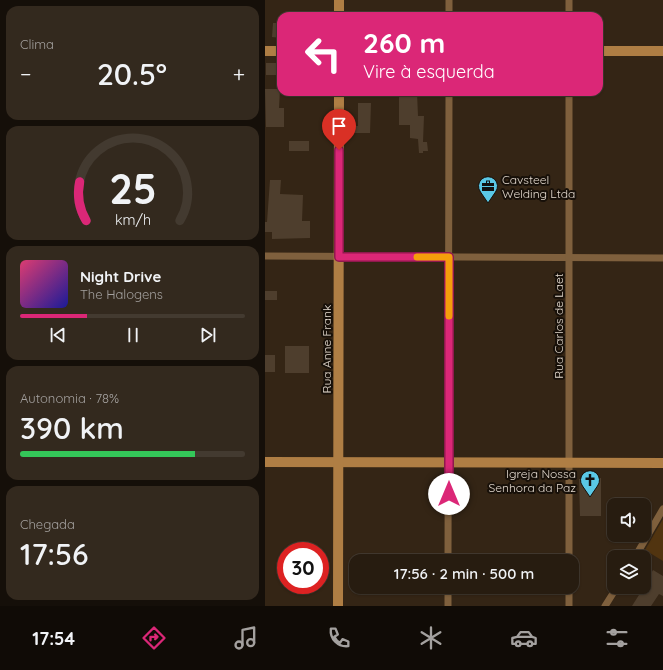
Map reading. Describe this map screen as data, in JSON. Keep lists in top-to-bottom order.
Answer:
{
  "streets": {
    "main road": ["Rua Anne Frank"],
    "street": ["Rua Carlos de Laet"]
  },
  "places": {
    "office": ["Cavsteel Welding Ltda"],
    "church": ["Igreja Nossa Senhora da Paz"]
  },
  "page": {
    "tile": [
      "Clima",
      ["Autonomia · 78%", "390 km"],
      ["Chegada", "17:56"]
    ],
    "turn": ["260 m", "Vire à esquerda"],
    "heat": ["−", "20.5°", "+"],
    "song": ["Night Drive", "The Halogens"],
    "limit": "30",
    "trip": "17:56 · 2 min · 500 m",
    "tabs": "17:54",
    "gauge": ["25", "km/h"]
  }
}
